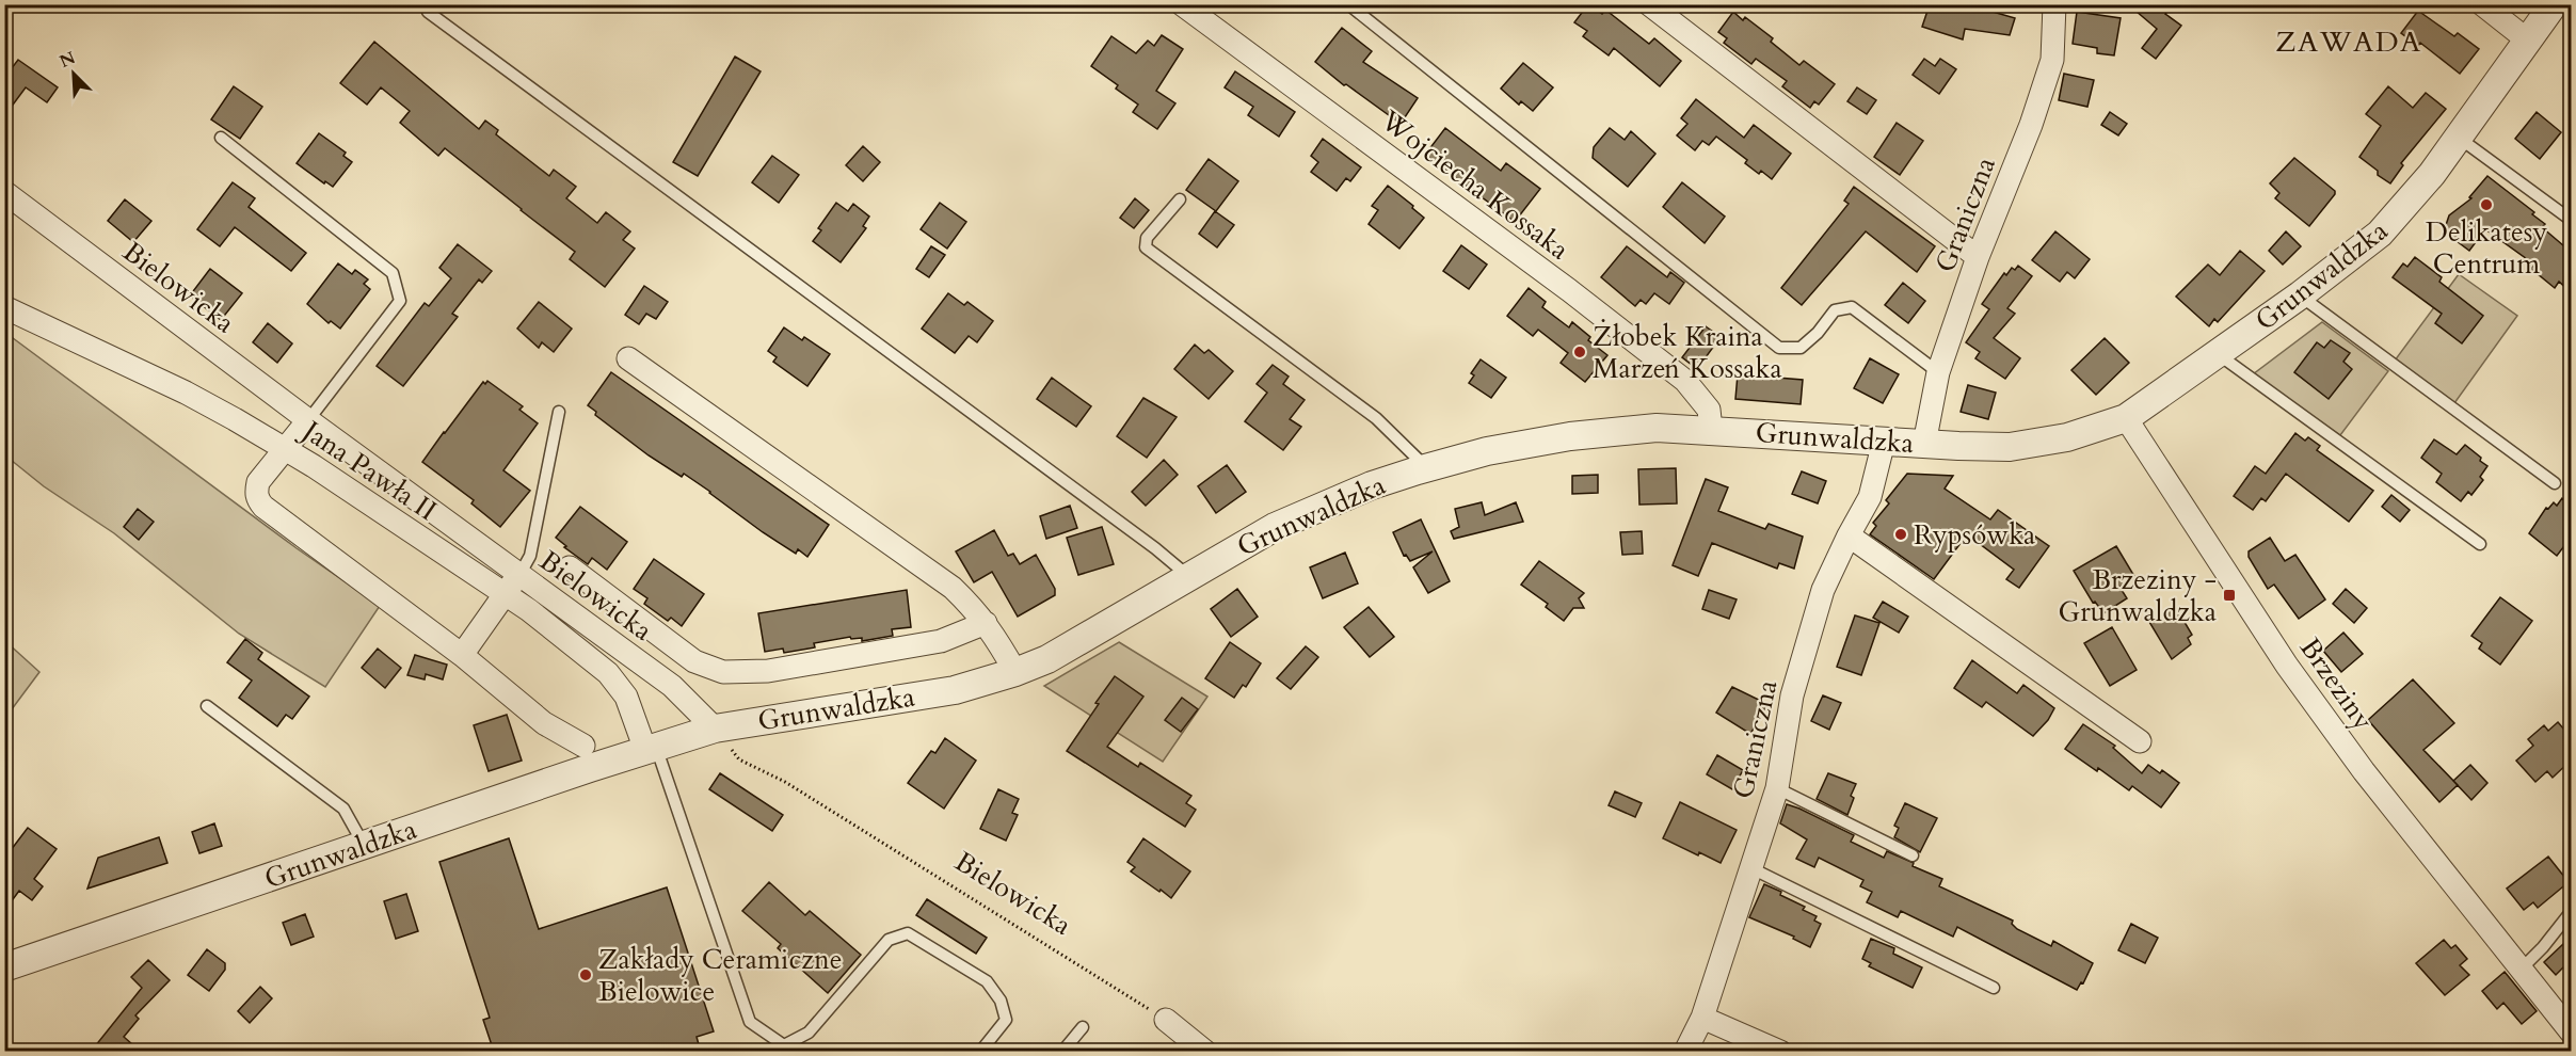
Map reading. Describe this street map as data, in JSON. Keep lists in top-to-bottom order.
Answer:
{
  "streets": {
    "street": [
      "Wojciecha Kossaka",
      "Graniczna",
      "Grunwaldzka",
      "Bielowicka",
      "Jana Pawła II",
      "Brzeziny"
    ]
  },
  "crossings": [
    ["Wojciecha Kossaka", "Grunwaldzka"],
    ["Graniczna", "Grunwaldzka"],
    ["Grunwaldzka", "Bielowicka"],
    ["Grunwaldzka", "Jana Pawła II"],
    ["Grunwaldzka", "Brzeziny"]
  ],
  "districts": ["ZAWADA"],
  "places": {
    "other": [
      "Delikatesy Centrum",
      "Żłobek Kraina Marzeń Kossaka",
      "Rypsówka",
      "Zakłady Ceramiczne Bielowice"
    ],
    "transit": ["Brzeziny - Grunwaldzka"]
  },
  "north": "top left"
}
